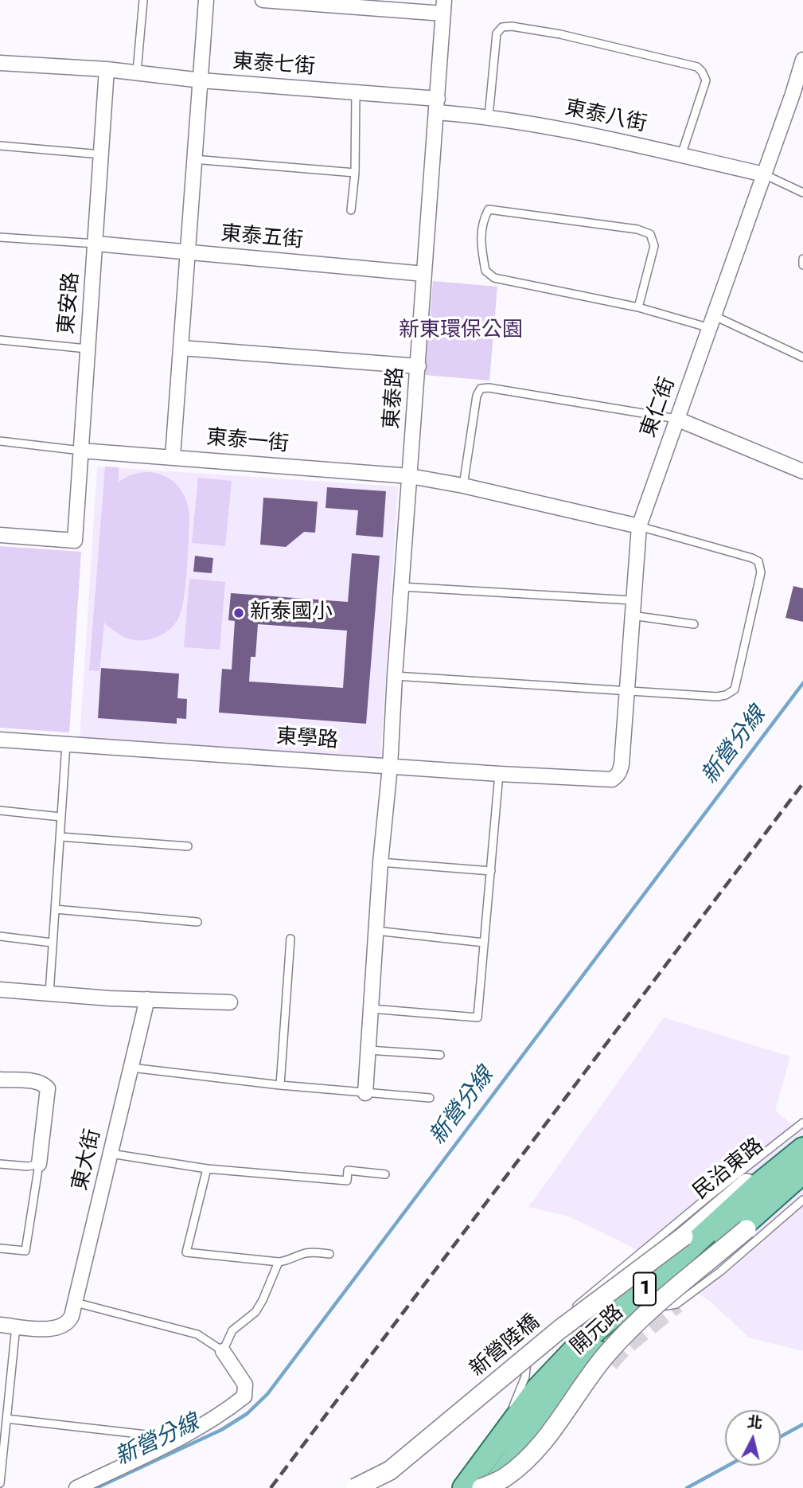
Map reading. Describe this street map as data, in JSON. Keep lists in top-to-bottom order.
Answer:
{
  "streets": {
    "main road": ["1", "開元路"],
    "street": [
      "東泰七街",
      "東泰八街",
      "東泰五街",
      "東安路",
      "東泰路",
      "東仁街",
      "東泰一街",
      "東學路",
      "東大街",
      "民治東路",
      "新營陸橋"
    ]
  },
  "crossings": [
    ["東泰七街", "東泰八街"],
    ["東泰七街", "東安路"],
    ["東泰七街", "東泰路"],
    ["東泰八街", "東泰路"],
    ["東泰八街", "東仁街"],
    ["東泰五街", "東安路"],
    ["東泰五街", "東泰路"],
    ["東安路", "東泰一街"],
    ["東泰路", "東泰一街"],
    ["東泰路", "東學路"],
    ["東仁街", "東泰一街"],
    ["東仁街", "東學路"],
    ["民治東路", "新營陸橋"]
  ],
  "water": ["新營分線"],
  "parks": ["新東環保公園"],
  "places": ["新泰國小"],
  "north": "top"
}
